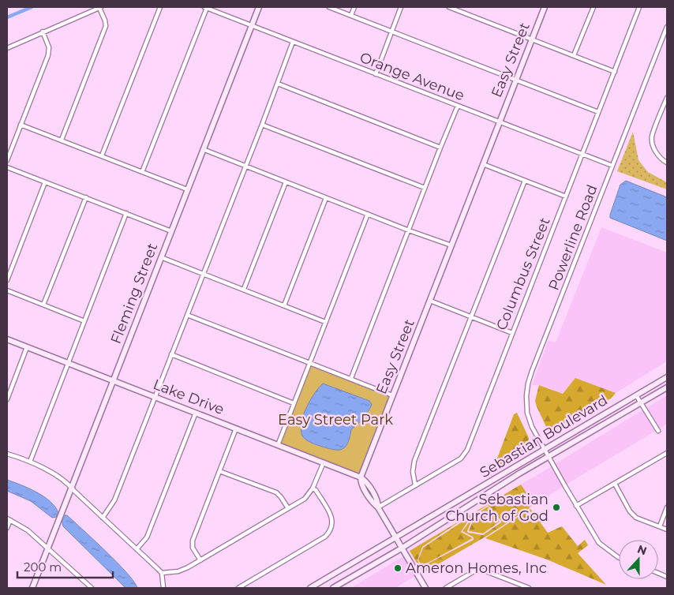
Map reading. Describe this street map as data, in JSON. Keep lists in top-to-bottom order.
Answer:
{
  "streets": {
    "street": [
      "Easy Street",
      "Orange Avenue",
      "Powerline Road",
      "Columbus Street",
      "Fleming Street",
      "Lake Drive",
      "Sebastian Boulevard"
    ]
  },
  "crossings": [
    ["Easy Street", "Orange Avenue"],
    ["Easy Street", "Lake Drive"],
    ["Orange Avenue", "Powerline Road"],
    ["Orange Avenue", "Columbus Street"],
    ["Orange Avenue", "Fleming Street"],
    ["Powerline Road", "Sebastian Boulevard"],
    ["Fleming Street", "Lake Drive"]
  ],
  "parks": ["Easy Street Park"],
  "places": ["Sebastian Church of God", "Ameron Homes, Inc"],
  "scale_bar": "200 m",
  "north": "top"
}
